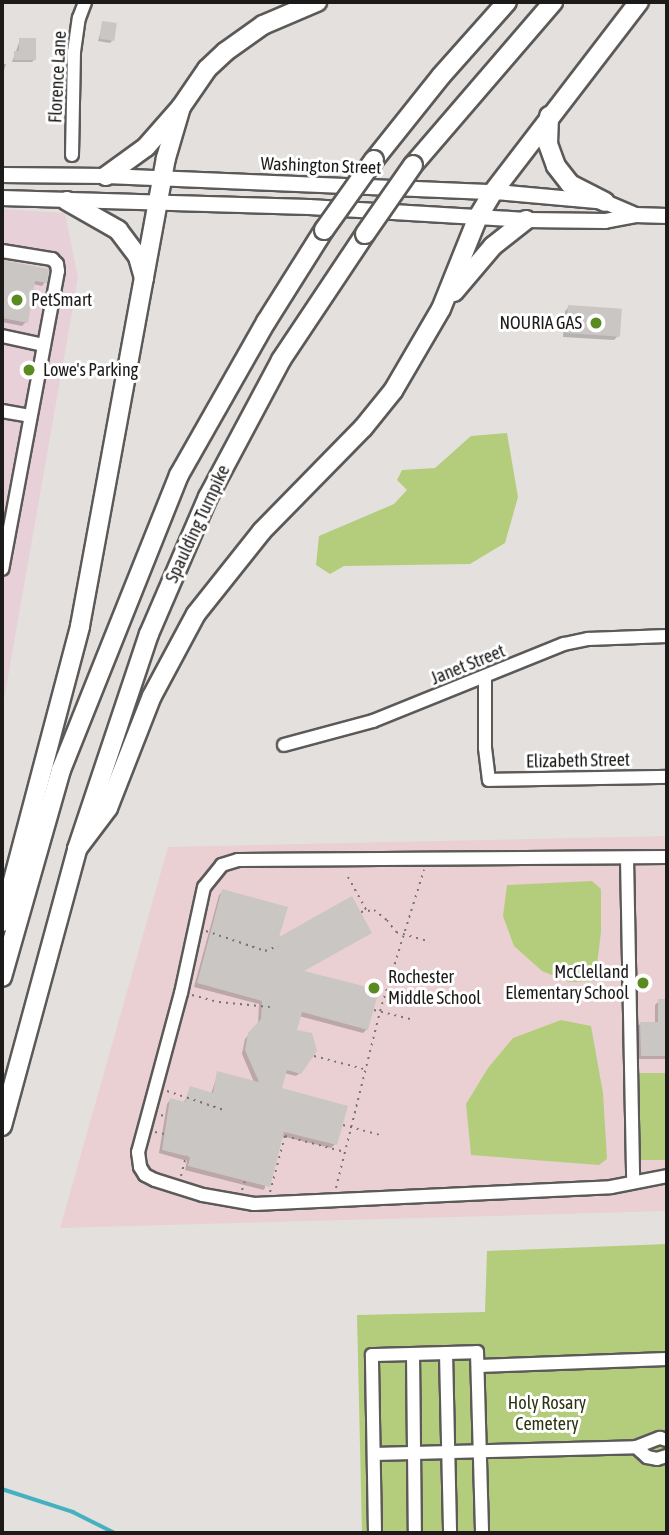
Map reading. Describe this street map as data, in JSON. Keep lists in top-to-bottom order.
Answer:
{
  "streets": {
    "highway": ["Spaulding Turnpike"],
    "main road": ["Washington Street"],
    "street": ["Florence Lane", "Janet Street", "Elizabeth Street"]
  },
  "crossings": [
    ["Janet Street", "Elizabeth Street"]
  ],
  "parks": ["Holy Rosary Cemetery"],
  "places": [
    "PetSmart",
    "NOURIA GAS",
    "Lowe's Parking",
    "McClelland Elementary School",
    "Rochester Middle School"
  ]
}
